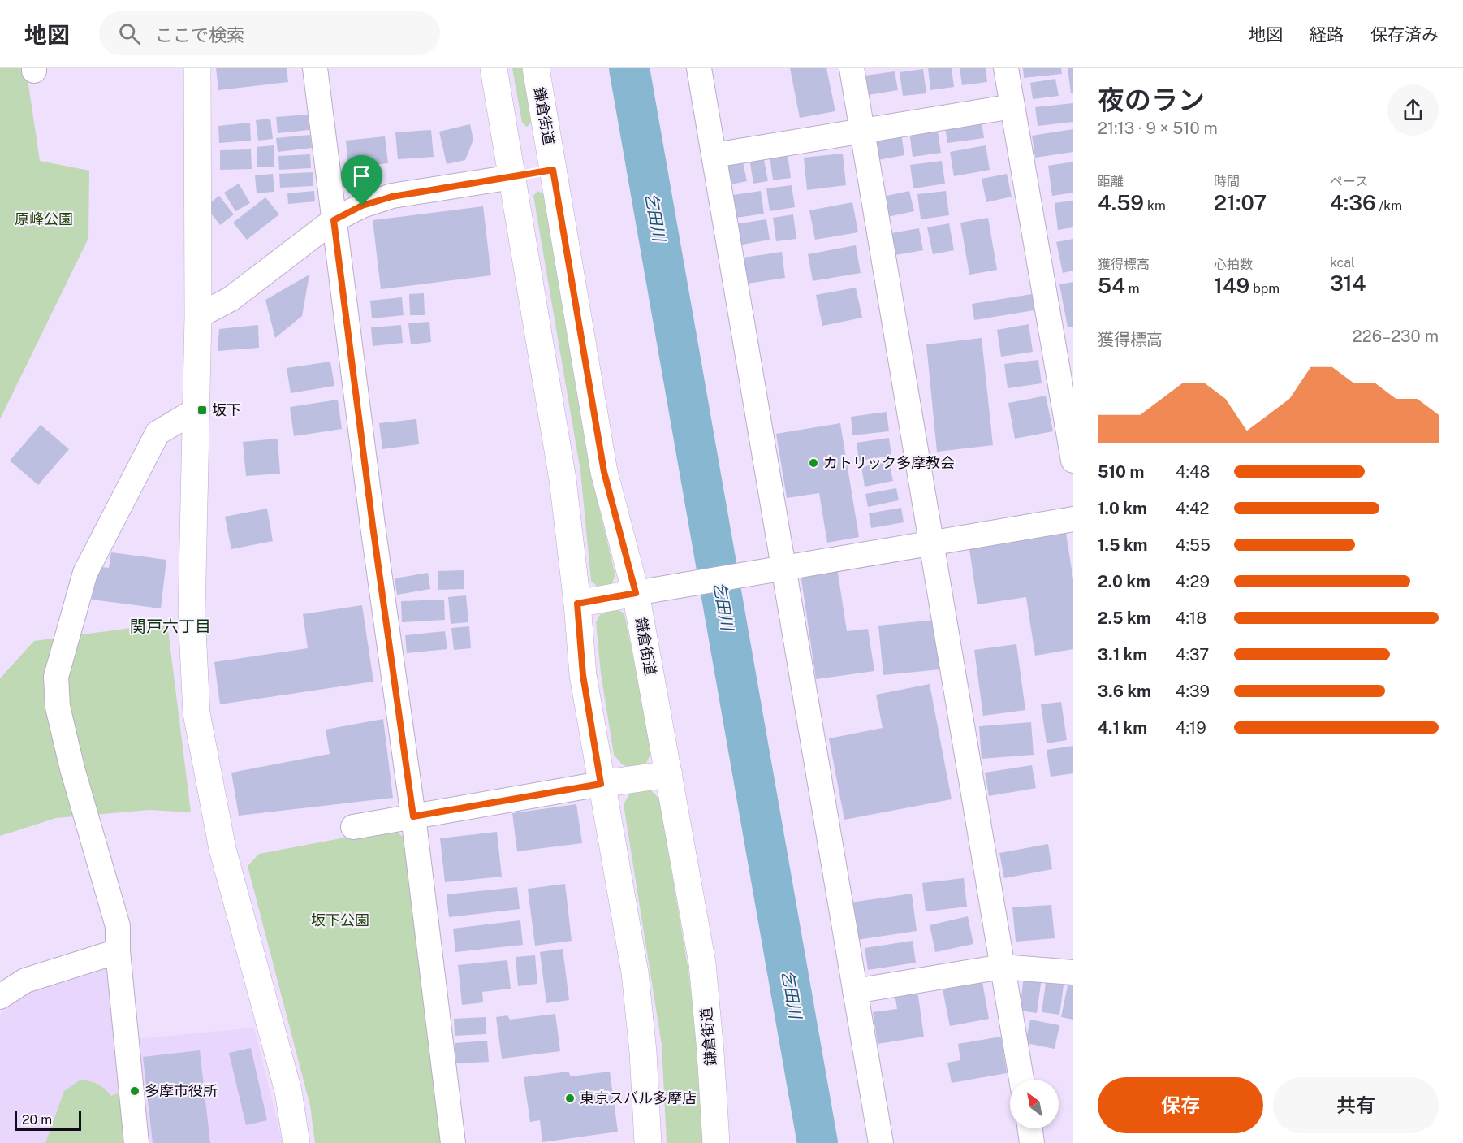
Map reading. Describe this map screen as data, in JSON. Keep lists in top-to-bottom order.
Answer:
{
  "streets": {
    "main road": ["鎌倉街道"]
  },
  "districts": ["関戸六丁目"],
  "water": ["乞田川"],
  "parks": ["原峰公園", "坂下公園"],
  "places": {
    "transit": ["坂下"],
    "other": ["カトリック多摩教会", "多摩市役所", "東京スバル多摩店"]
  },
  "scale_bar": "20 m",
  "north": "top left",
  "page": {
    "header": "地図",
    "search": "ここで検索",
    "nav": ["地図", "経路", "保存済み"],
    "heading": ["夜のラン", "21:13 · 9 × 510 m"],
    "stats": [
      ["距離", "4.59 km"],
      ["時間", "21:07"],
      ["ペース", "4:36 /km"],
      ["獲得標高", "54 m"],
      ["心拍数", "149 bpm"],
      ["kcal", "314"]
    ],
    "chart": ["獲得標高", "226–230 m"],
    "list": [
      {
        "name": "510 m",
        "note": "4:48"
      },
      {
        "name": "1.0 km",
        "note": "4:42"
      },
      {
        "name": "1.5 km",
        "note": "4:55"
      },
      {
        "name": "2.0 km",
        "note": "4:29"
      },
      {
        "name": "2.5 km",
        "note": "4:18"
      },
      {
        "name": "3.1 km",
        "note": "4:37"
      },
      {
        "name": "3.6 km",
        "note": "4:39"
      },
      {
        "name": "4.1 km",
        "note": "4:19"
      }
    ],
    "buttons": ["保存", "共有"],
    "scale": "20 m"
  }
}
